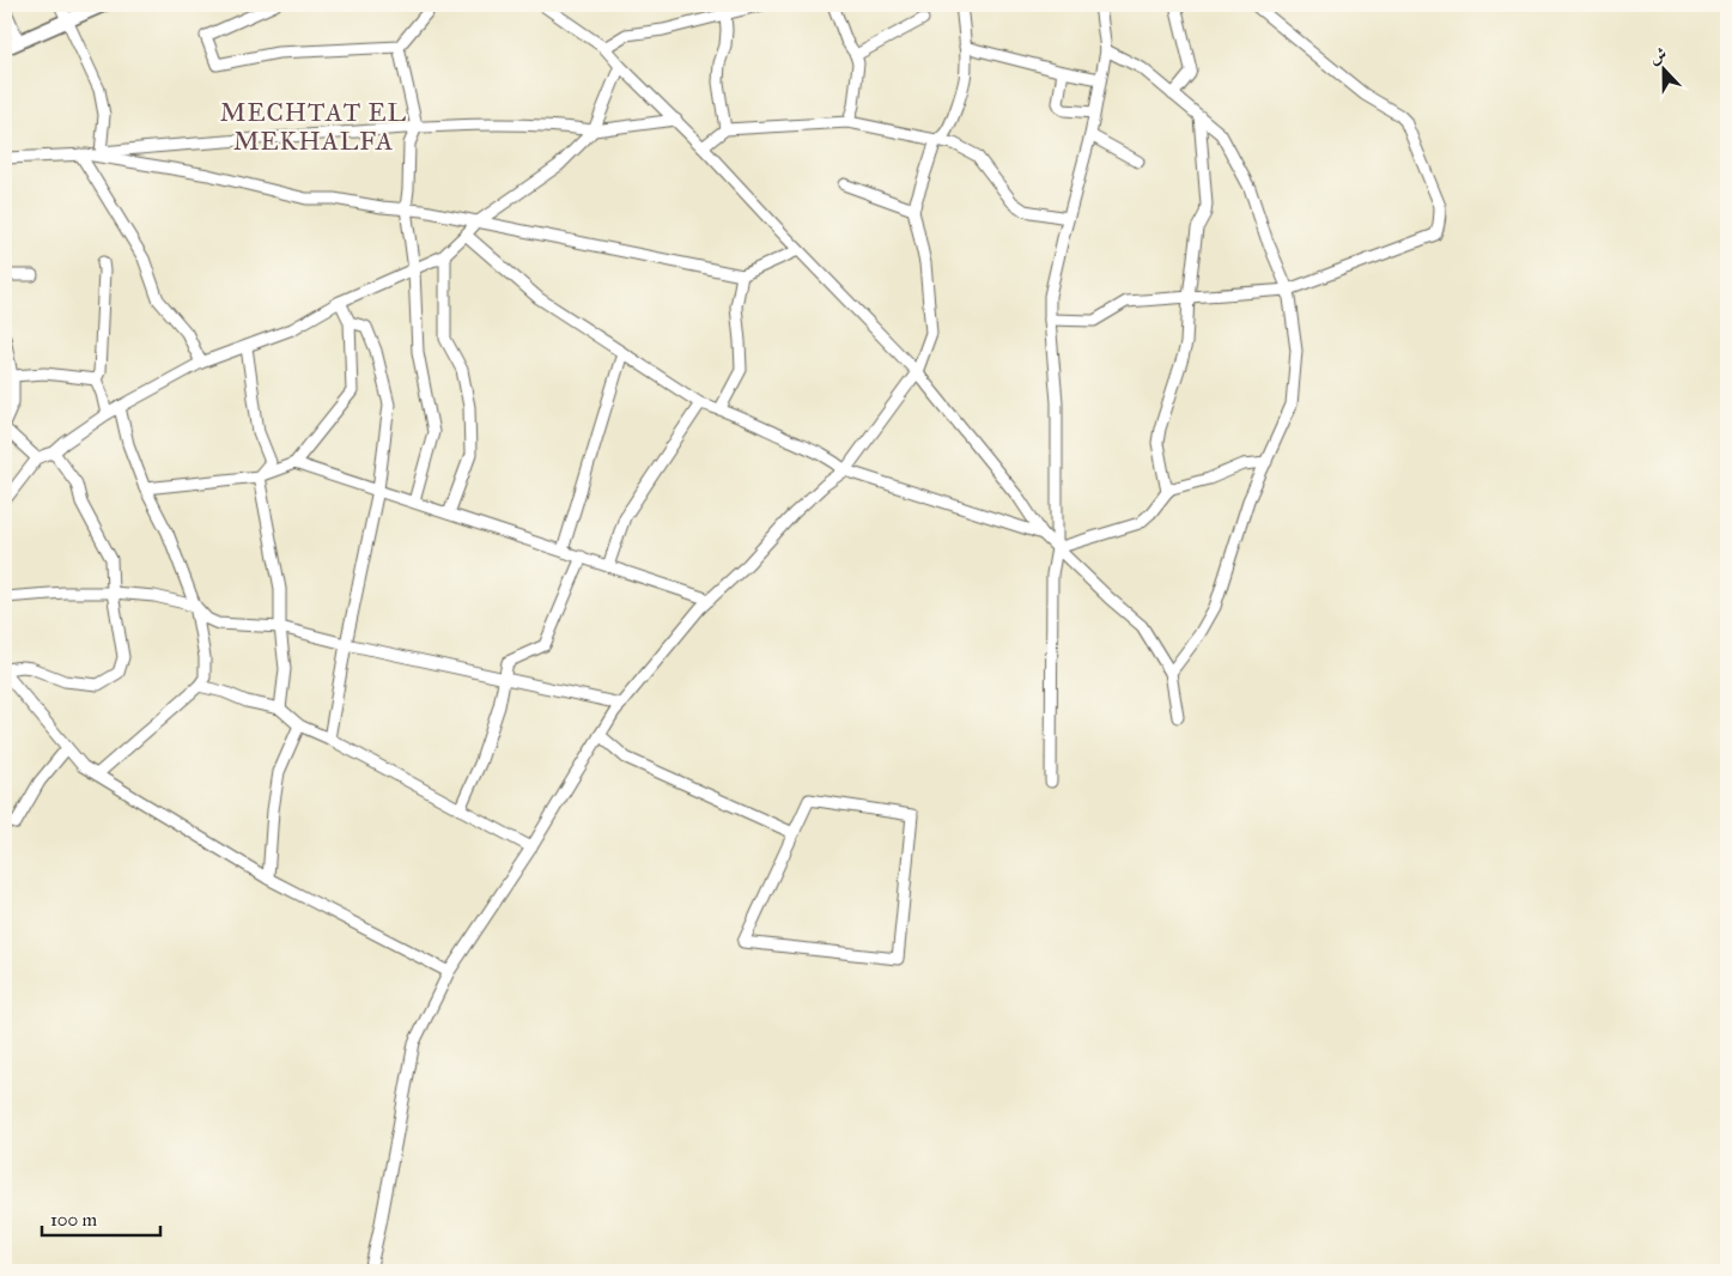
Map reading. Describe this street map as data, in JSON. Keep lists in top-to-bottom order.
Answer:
{
  "districts": ["MECHTAT EL MEKHALFA"],
  "scale_bar": "100 m",
  "north": "top"
}
